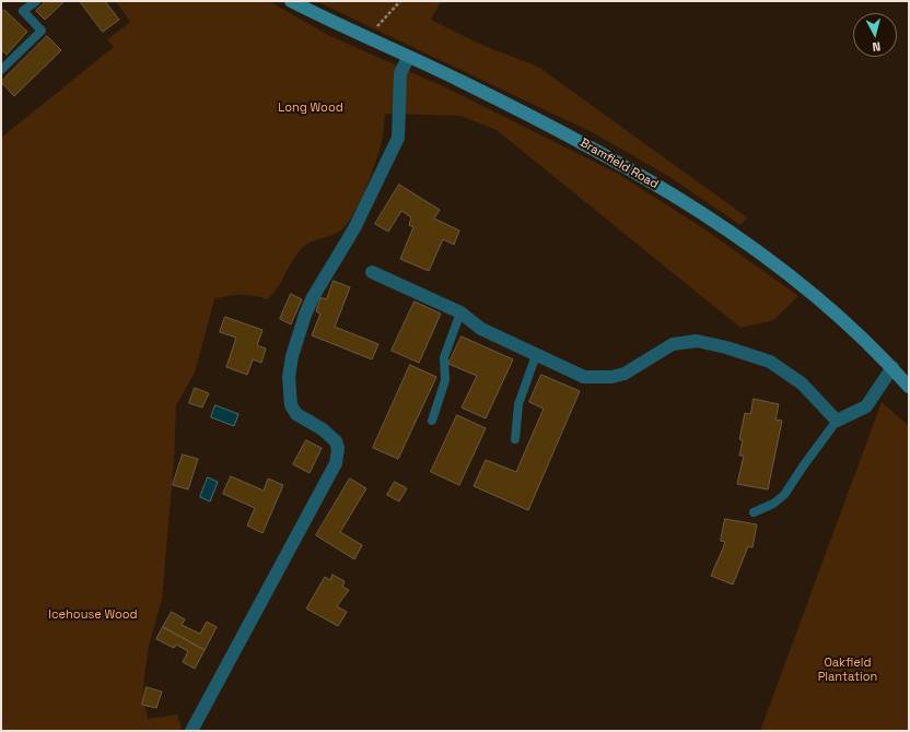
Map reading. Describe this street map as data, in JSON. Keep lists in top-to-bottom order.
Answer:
{
  "streets": {
    "street": ["Bramfield Road"]
  },
  "parks": ["Long Wood", "Icehouse Wood", "Oakfield Plantation"],
  "north": "bottom"
}
